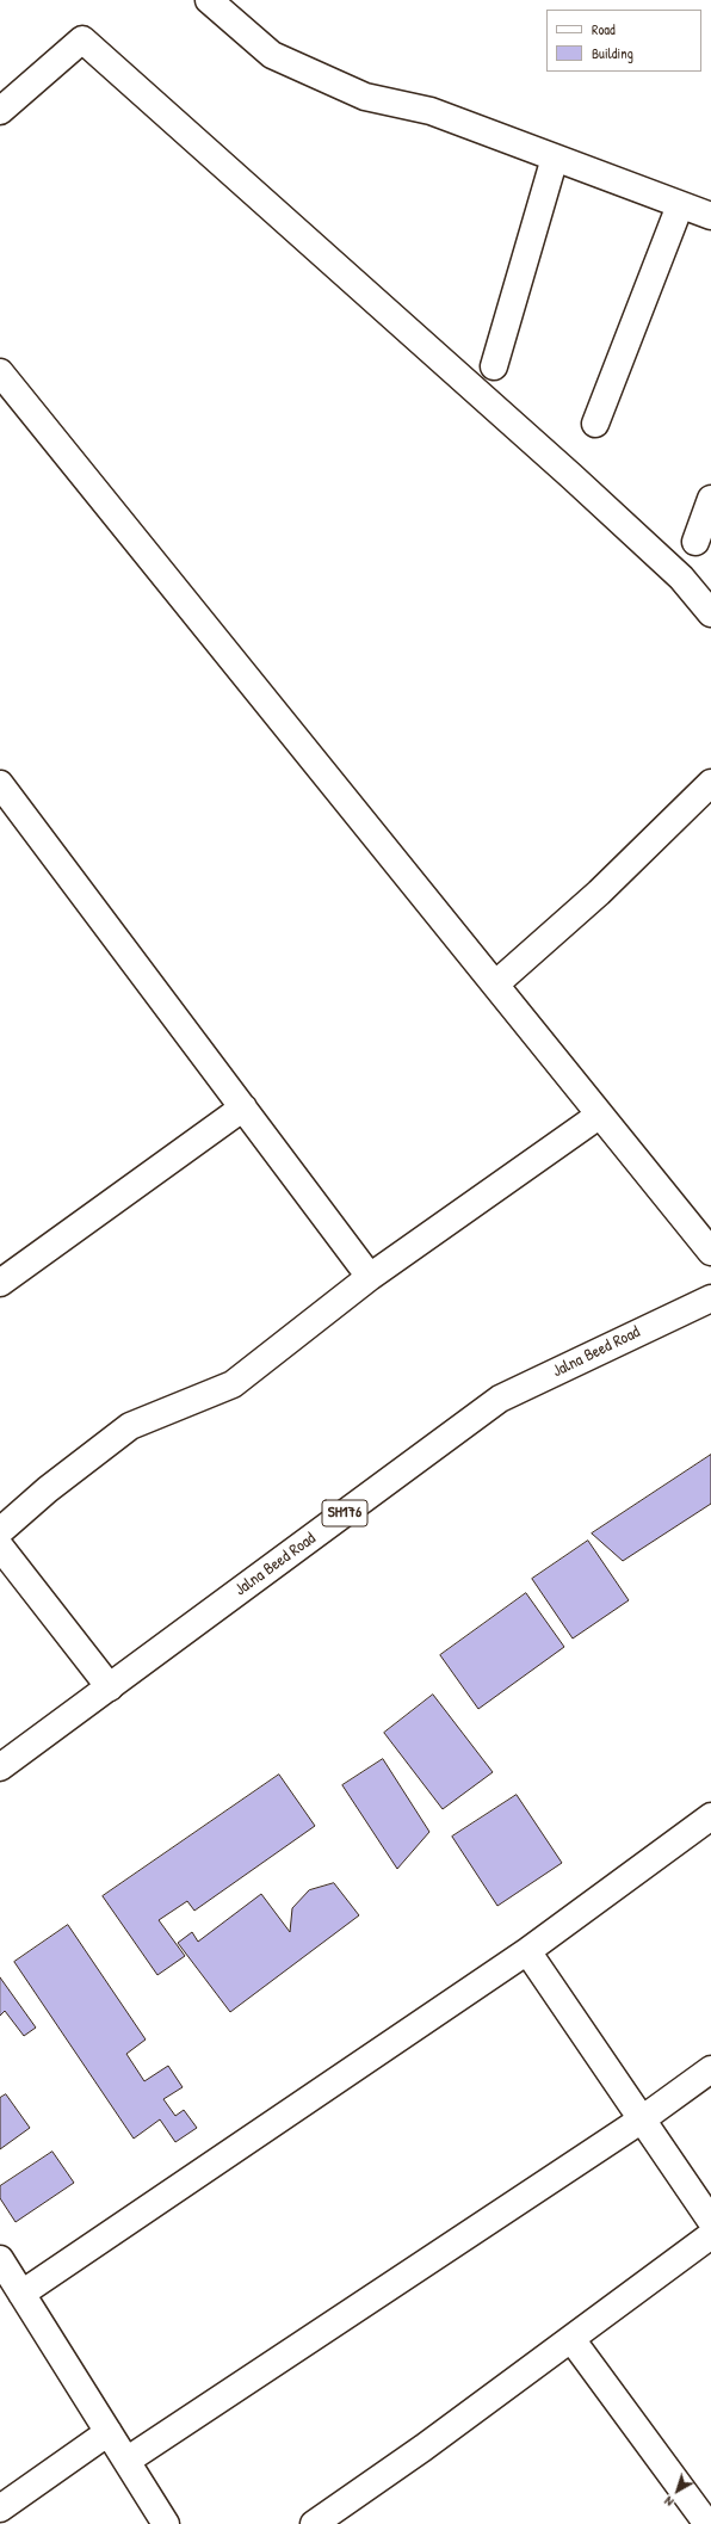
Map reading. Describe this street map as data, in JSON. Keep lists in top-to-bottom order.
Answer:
{
  "streets": {
    "street": ["Jalna Beed Road", "SH176"]
  },
  "legend": ["Road", "Building"],
  "north": "bottom left"
}
